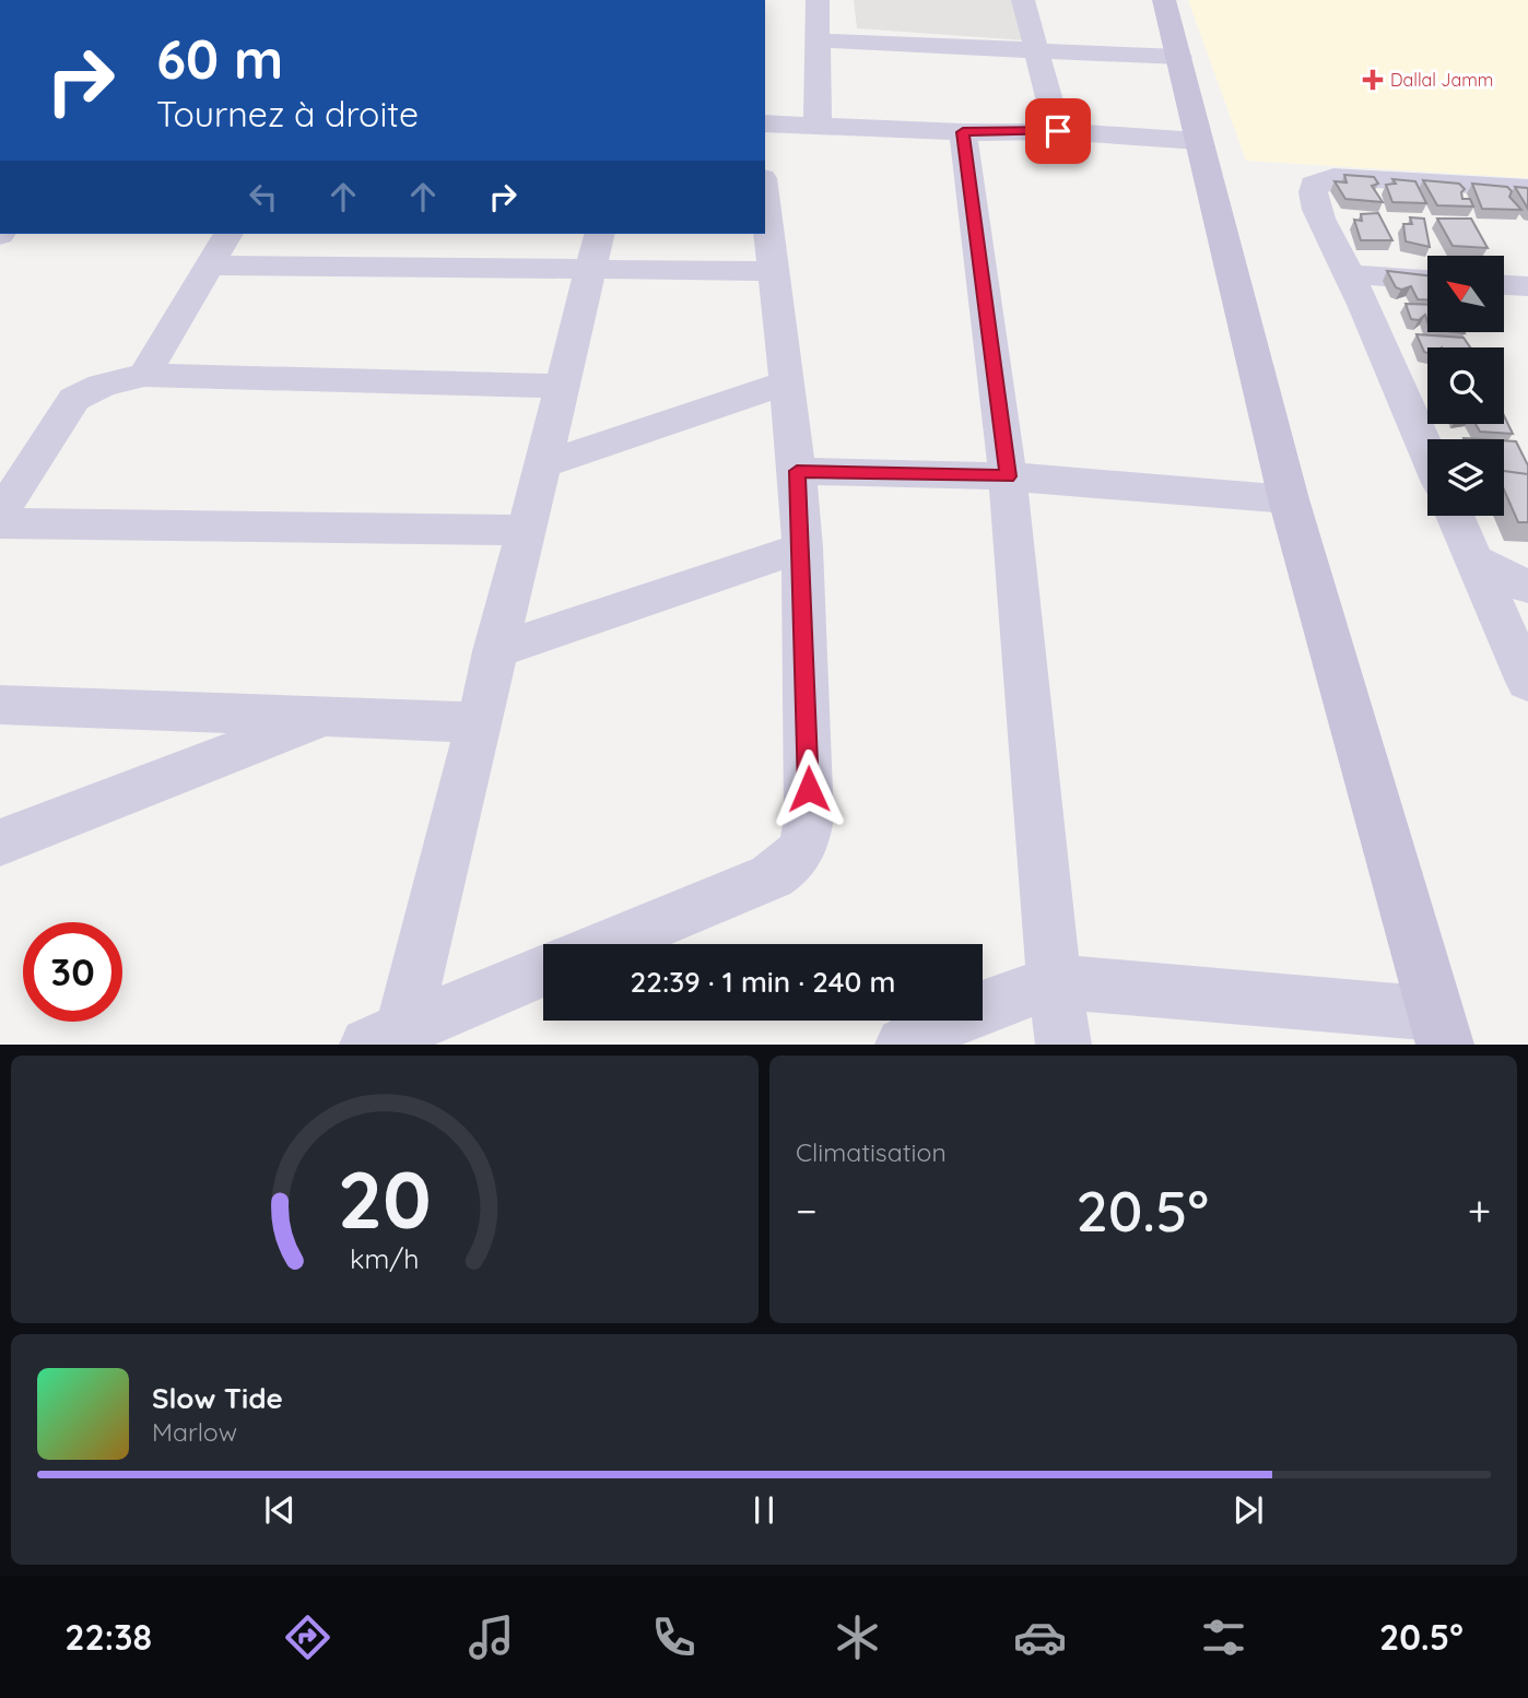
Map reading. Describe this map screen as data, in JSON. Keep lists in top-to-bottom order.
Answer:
{
  "places": {
    "health": ["Dallal Jamm"]
  },
  "north": "top left",
  "page": {
    "turn": ["60 m", "Tournez à droite"],
    "limit": "30",
    "trip": "22:39 · 1 min · 240 m",
    "tile": "Climatisation",
    "heat": ["−", "20.5°", "+"],
    "song": ["Slow Tide", "Marlow"],
    "tabs": ["22:38", "20.5°"],
    "gauge": ["20", "km/h"]
  }
}
